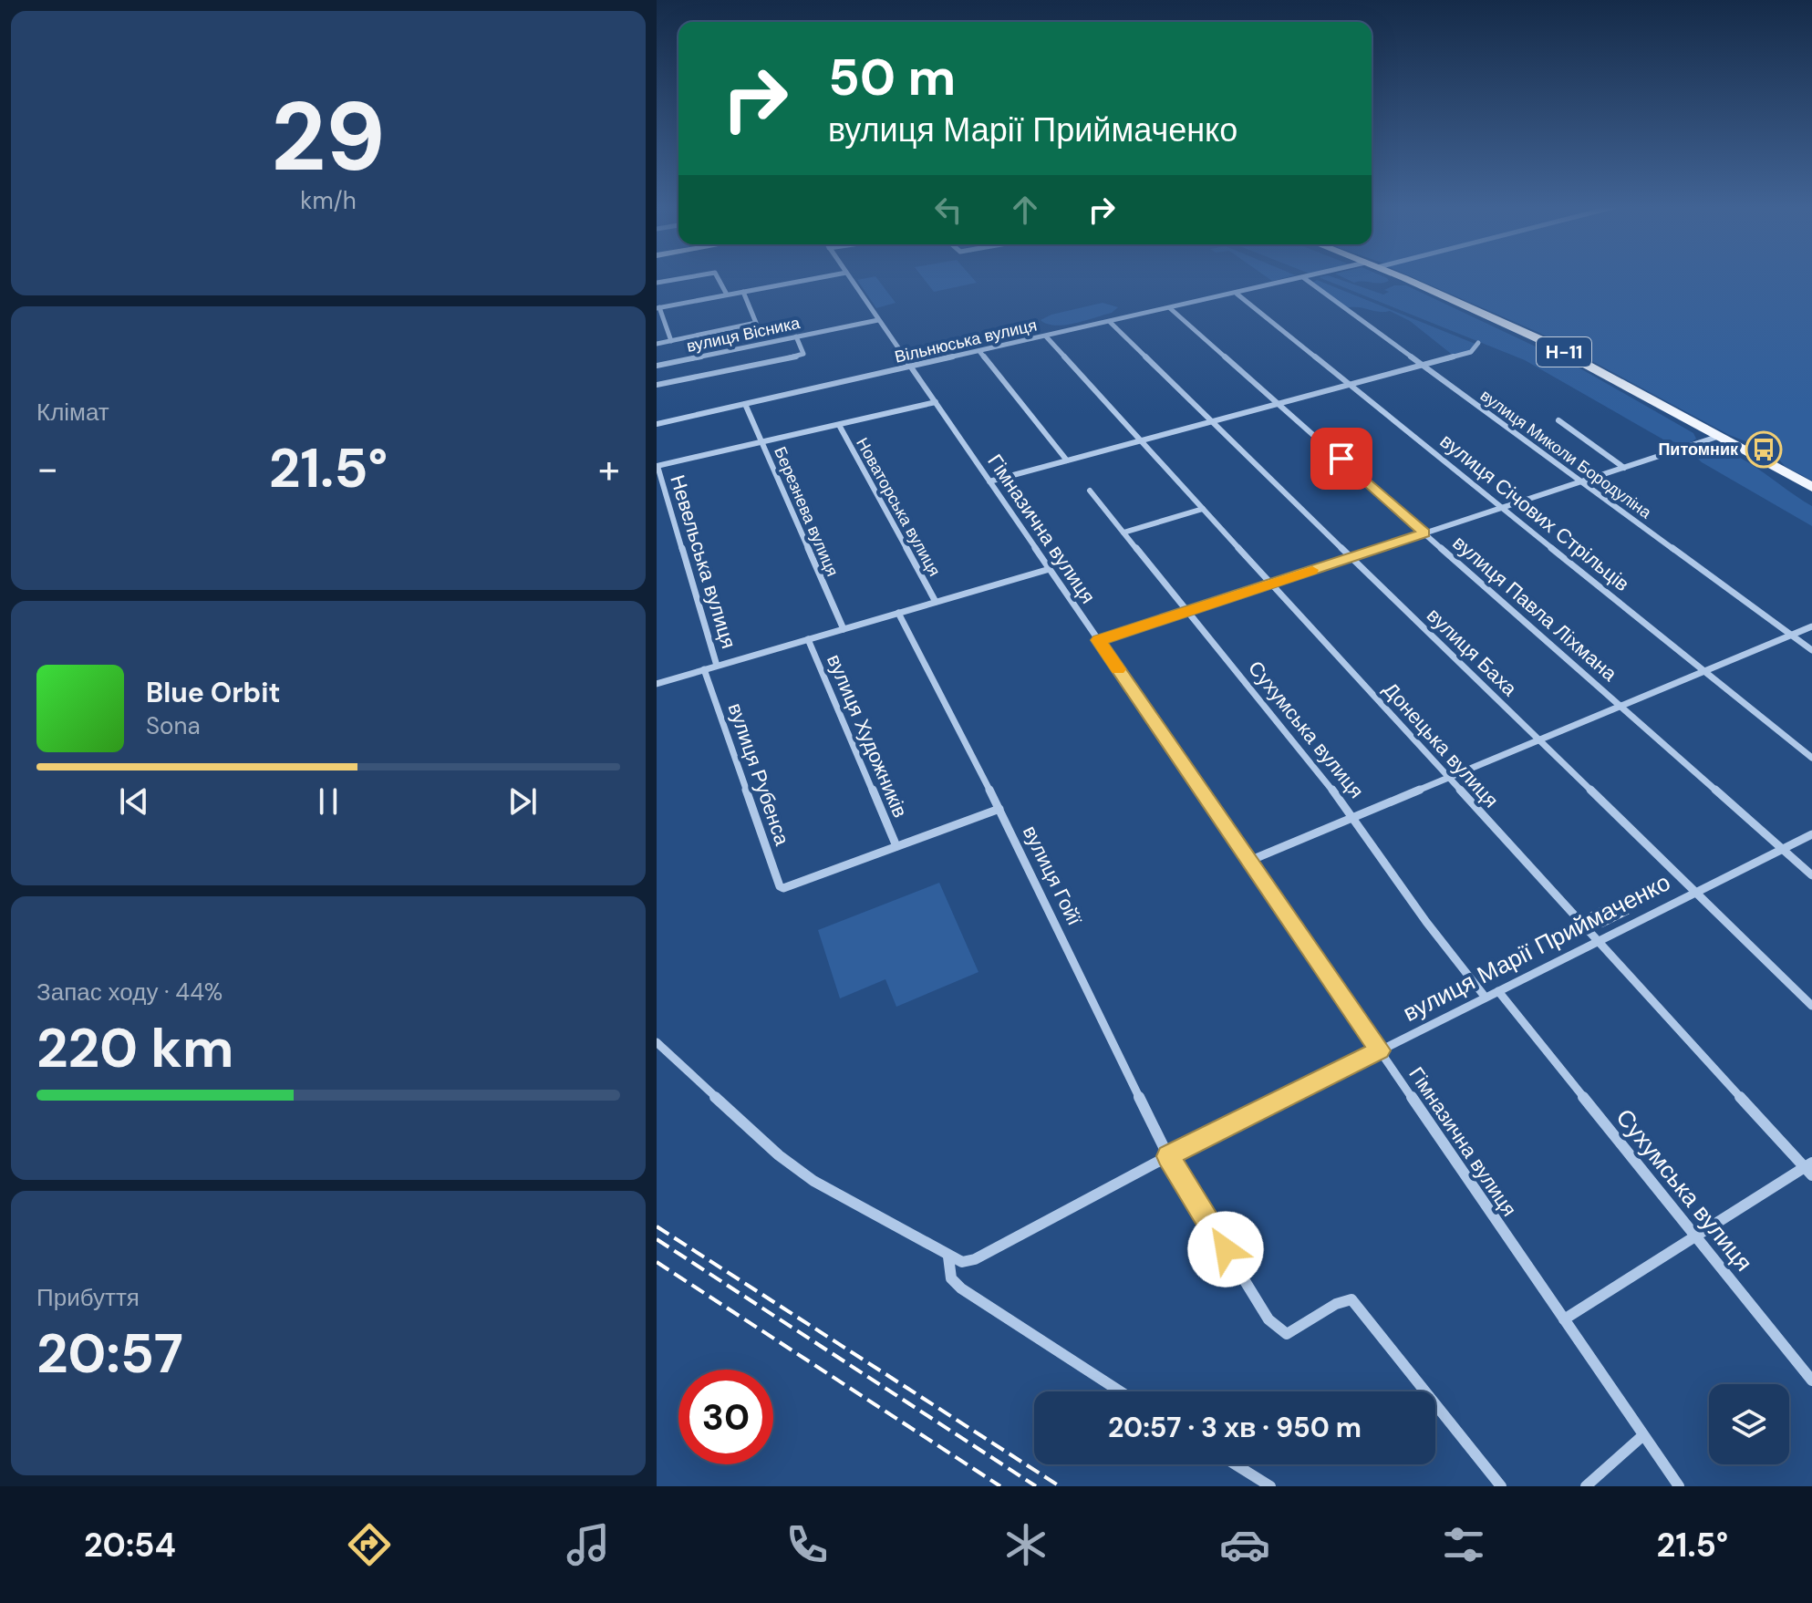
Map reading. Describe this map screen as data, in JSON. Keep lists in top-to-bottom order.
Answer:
{
  "streets": {
    "main road": ["Н-11"],
    "street": [
      "вулиця Вісника",
      "Вільнюська вулиця",
      "вулиця Миколи Бородуліна",
      "Новаторська вулиця",
      "Березнева вулиця",
      "вулиця Січових Стрільців",
      "Гімназична вулиця",
      "Невельська вулиця",
      "вулиця Павла Ліхмана",
      "вулиця Баха",
      "Сухумська вулиця",
      "вулиця Художників",
      "Донецька вулиця",
      "вулиця Рубенса",
      "вулиця Гойї",
      "вулиця Марії Приймаченко"
    ]
  },
  "crossings": [
    ["вулиця Вісника", "Гімназична вулиця"],
    ["Вільнюська вулиця", "вулиця Миколи Бородуліна"],
    ["Вільнюська вулиця", "Березнева вулиця"],
    ["Вільнюська вулиця", "вулиця Січових Стрільців"],
    ["Вільнюська вулиця", "Гімназична вулиця"],
    ["Вільнюська вулиця", "вулиця Павла Ліхмана"],
    ["Вільнюська вулиця", "вулиця Баха"],
    ["Вільнюська вулиця", "Донецька вулиця"],
    ["Новаторська вулиця", "Березнева вулиця"],
    ["Новаторська вулиця", "Гімназична вулиця"],
    ["Новаторська вулиця", "Невельська вулиця"],
    ["Гімназична вулиця", "вулиця Марії Приймаченко"],
    ["вулиця Павла Ліхмана", "вулиця Марії Приймаченко"],
    ["вулиця Баха", "вулиця Марії Приймаченко"],
    ["Сухумська вулиця", "вулиця Марії Приймаченко"],
    ["вулиця Художників", "вулиця Рубенса"],
    ["Донецька вулиця", "вулиця Марії Приймаченко"],
    ["вулиця Гойї", "вулиця Марії Приймаченко"]
  ],
  "places": {
    "bus stop": ["Питомник"]
  },
  "page": {
    "tile": [
      ["29", "km/h"],
      "Клімат",
      ["Запас ходу · 44%", "220 km"],
      ["Прибуття", "20:57"]
    ],
    "turn": ["50 m", "вулиця Марії Приймаченко"],
    "heat": ["−", "21.5°", "+"],
    "song": ["Blue Orbit", "Sona"],
    "limit": "30",
    "trip": "20:57 · 3 хв · 950 m",
    "tabs": ["20:54", "21.5°"]
  }
}
